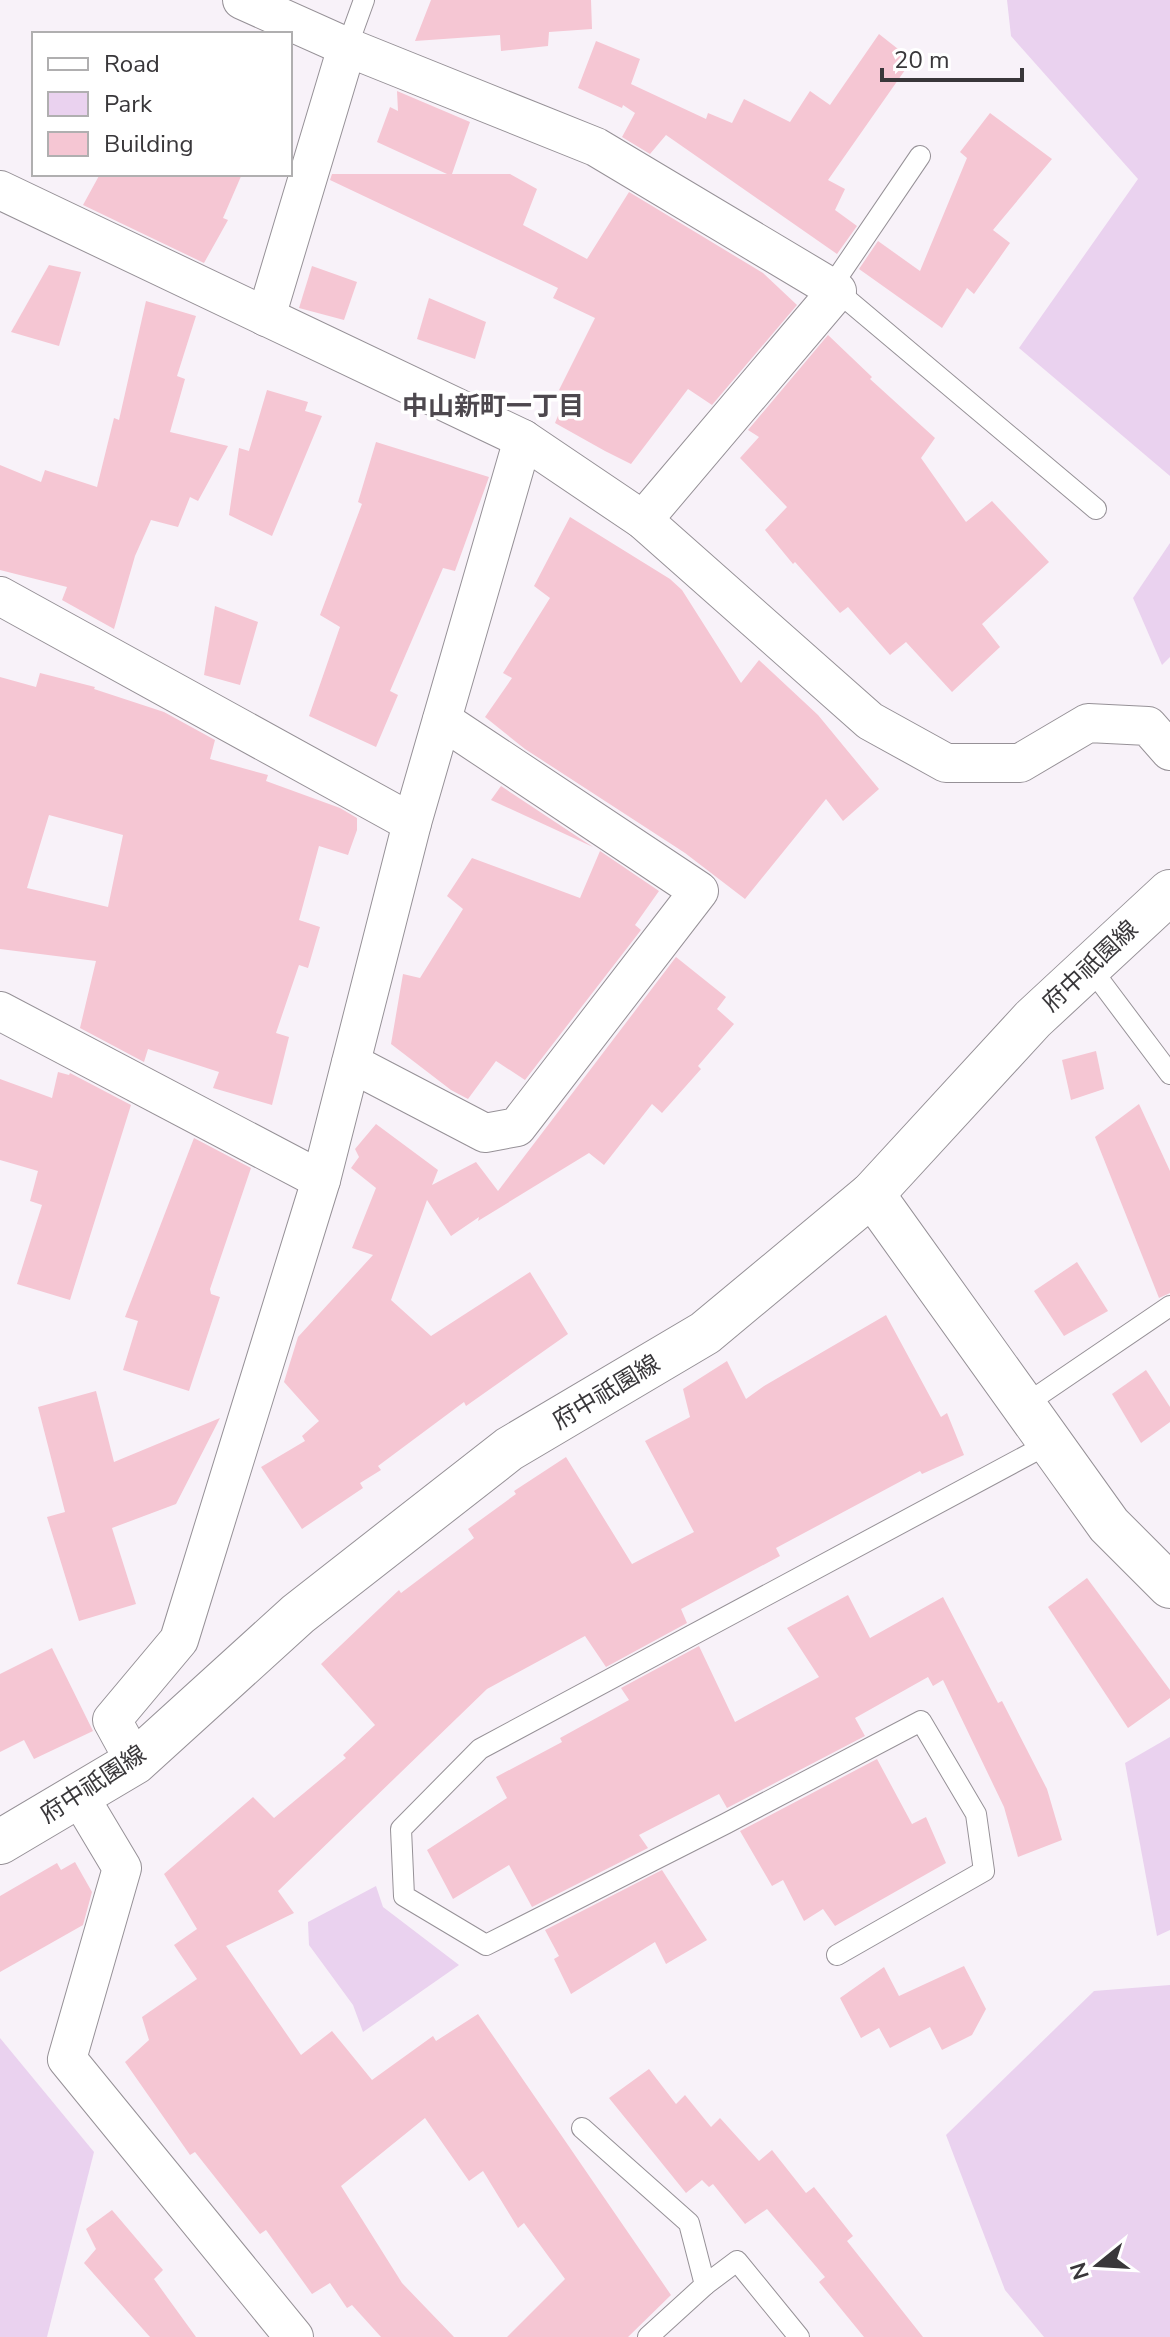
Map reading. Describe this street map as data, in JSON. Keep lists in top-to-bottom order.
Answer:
{
  "streets": {
    "main road": ["府中祇園線"]
  },
  "districts": ["中山新町一丁目"],
  "legend": ["Road", "Park", "Building"],
  "scale_bar": "20 m",
  "north": "left"
}
